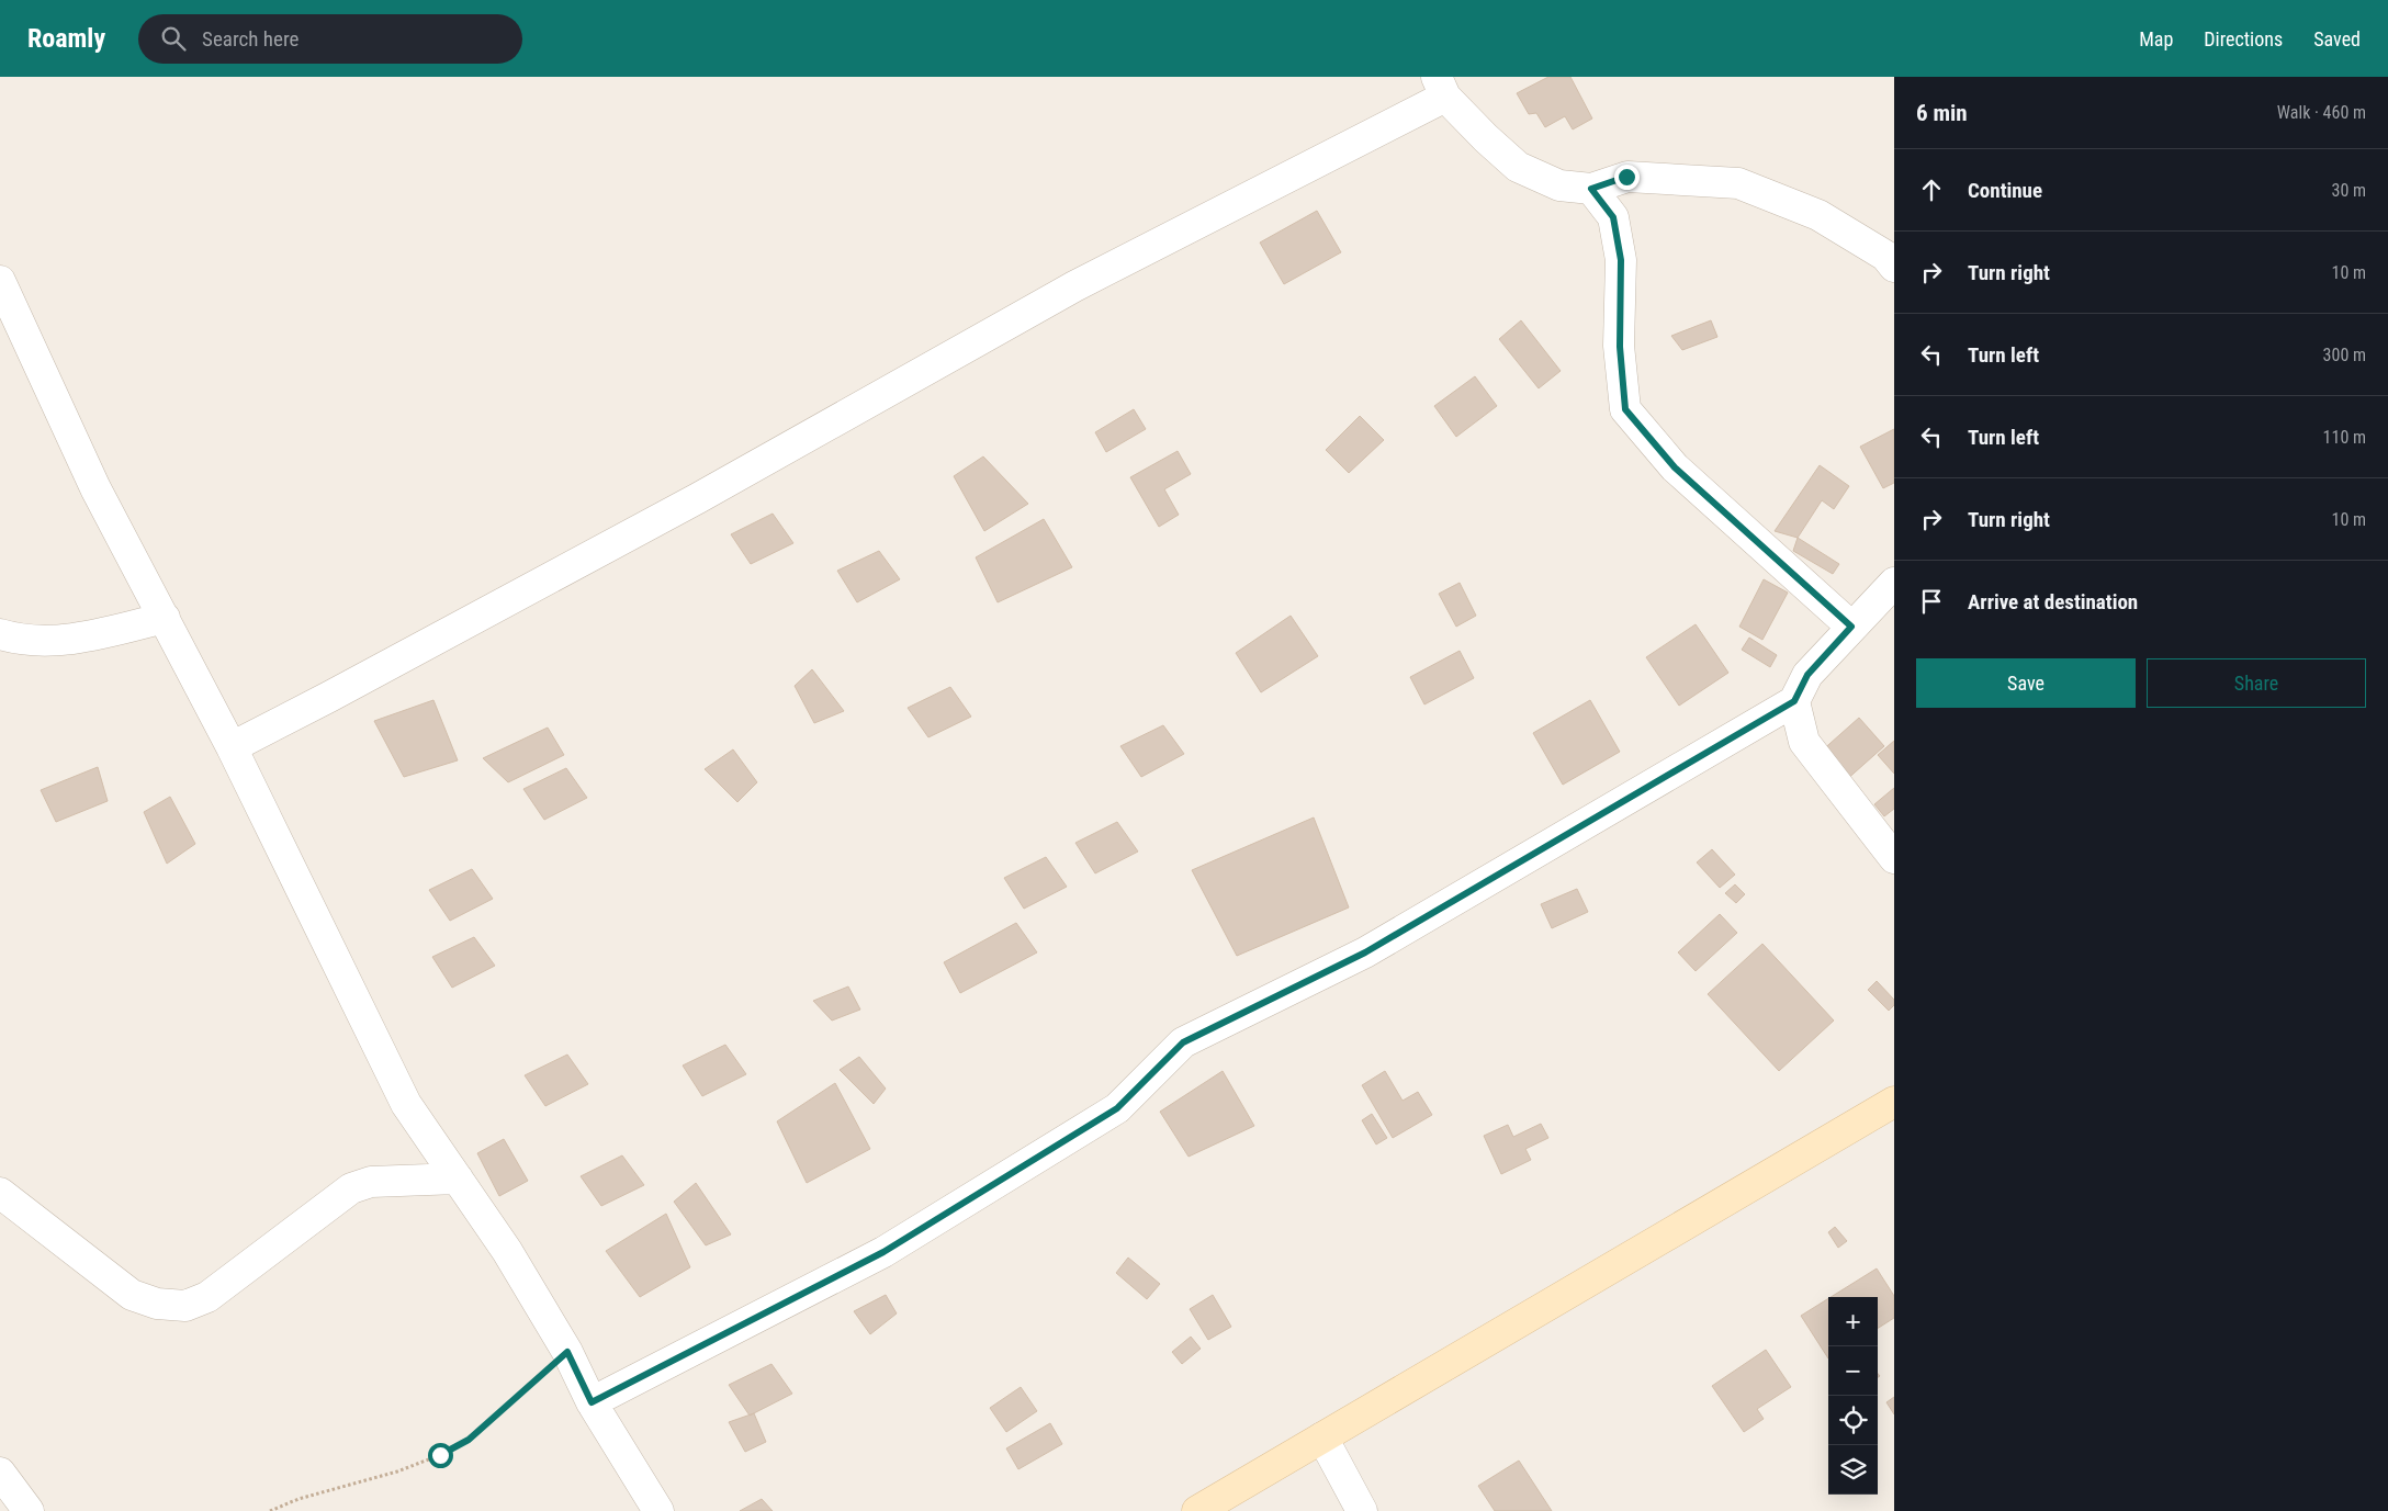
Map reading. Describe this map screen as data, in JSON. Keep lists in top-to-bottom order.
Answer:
{
  "page": {
    "header": "Roamly",
    "search": "Search here",
    "nav": ["Map", "Directions", "Saved"],
    "heading": ["6 min", "Walk · 460 m"],
    "list": [
      ["Continue", "30 m"],
      ["Turn right", "10 m"],
      ["Turn left", "300 m"],
      ["Turn left", "110 m"],
      ["Turn right", "10 m"],
      "Arrive at destination"
    ],
    "buttons": ["Save", "Share"],
    "map_buttons": ["+", "−"]
  }
}
